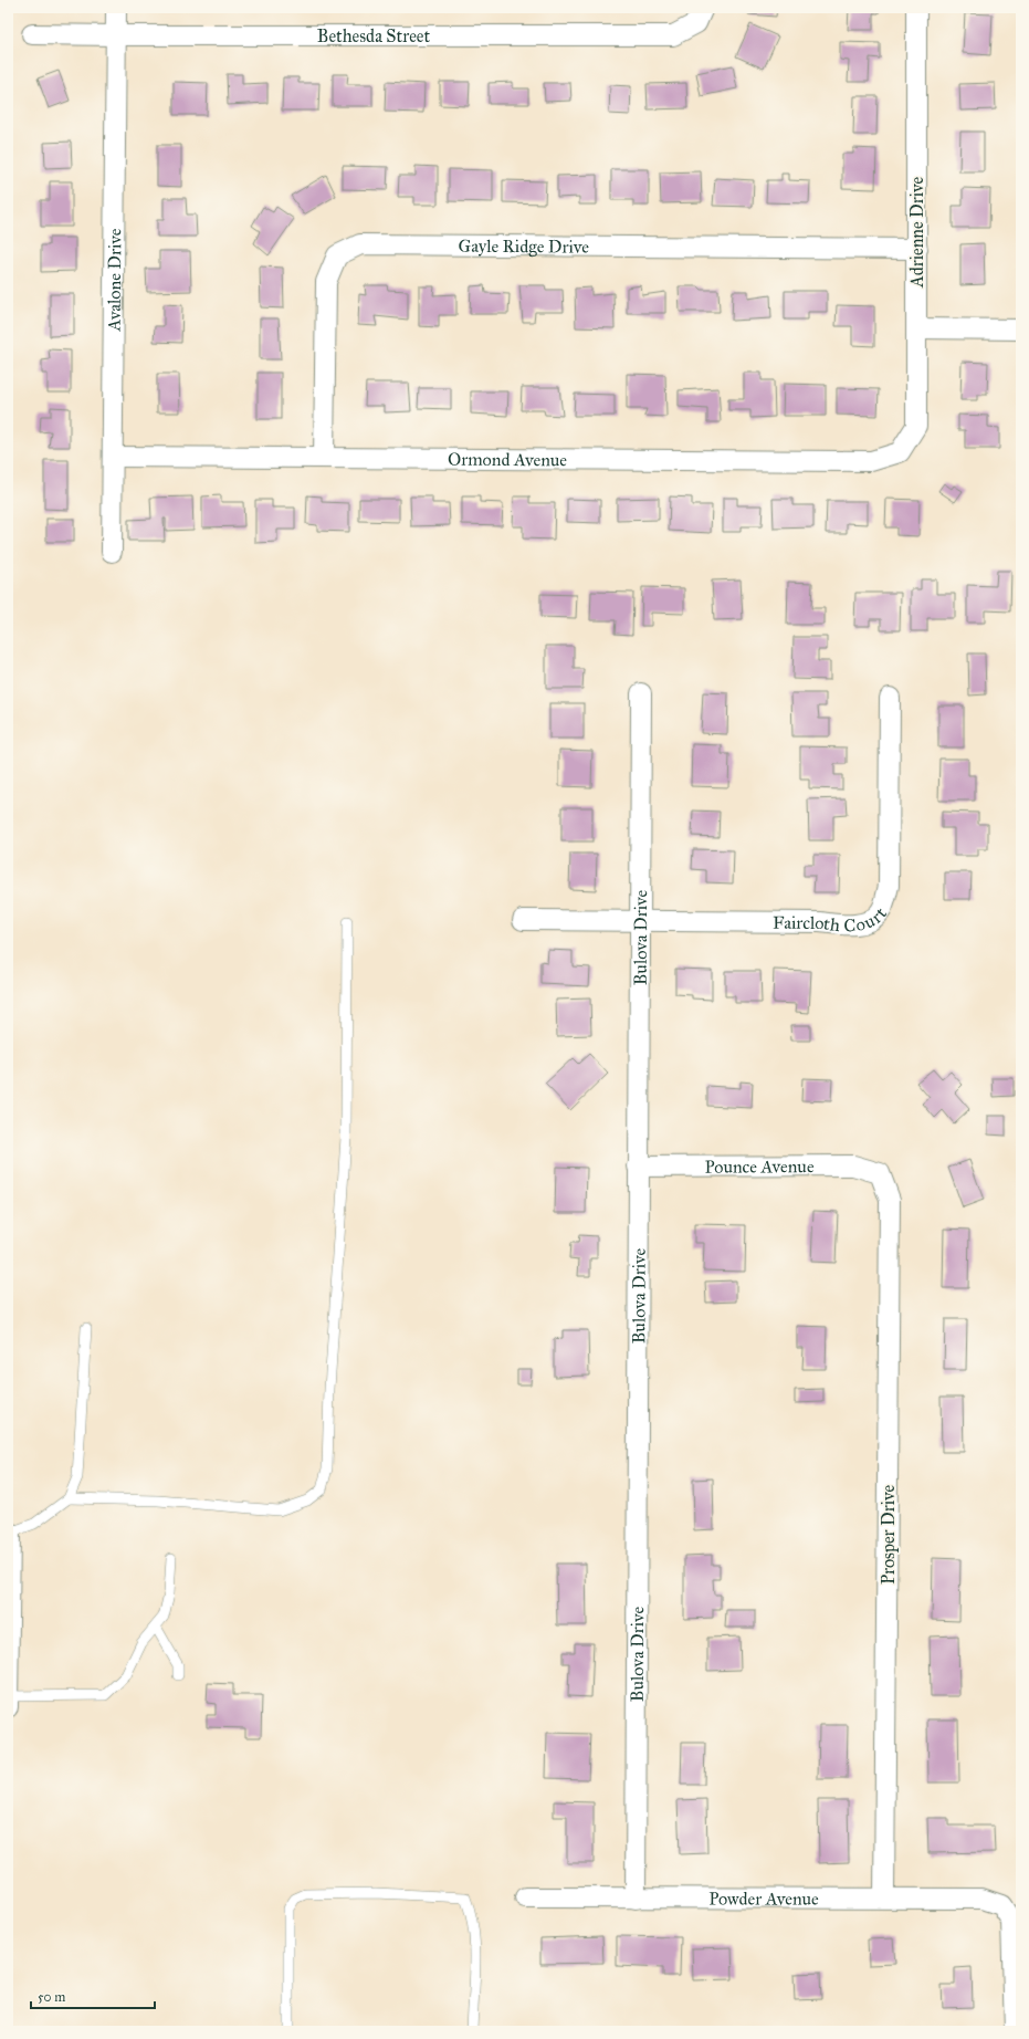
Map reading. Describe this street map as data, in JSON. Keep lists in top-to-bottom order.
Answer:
{
  "streets": {
    "street": [
      "Bethesda Street",
      "Adrienne Drive",
      "Gayle Ridge Drive",
      "Avalone Drive",
      "Ormond Avenue",
      "Faircloth Court",
      "Bulova Drive",
      "Pounce Avenue",
      "Prosper Drive",
      "Powder Avenue"
    ]
  },
  "crossings": [
    ["Bethesda Street", "Avalone Drive"],
    ["Adrienne Drive", "Gayle Ridge Drive"],
    ["Adrienne Drive", "Ormond Avenue"],
    ["Gayle Ridge Drive", "Ormond Avenue"],
    ["Avalone Drive", "Ormond Avenue"],
    ["Faircloth Court", "Bulova Drive"],
    ["Bulova Drive", "Pounce Avenue"],
    ["Bulova Drive", "Powder Avenue"],
    ["Pounce Avenue", "Prosper Drive"],
    ["Prosper Drive", "Powder Avenue"]
  ],
  "scale_bar": "50 m"
}
